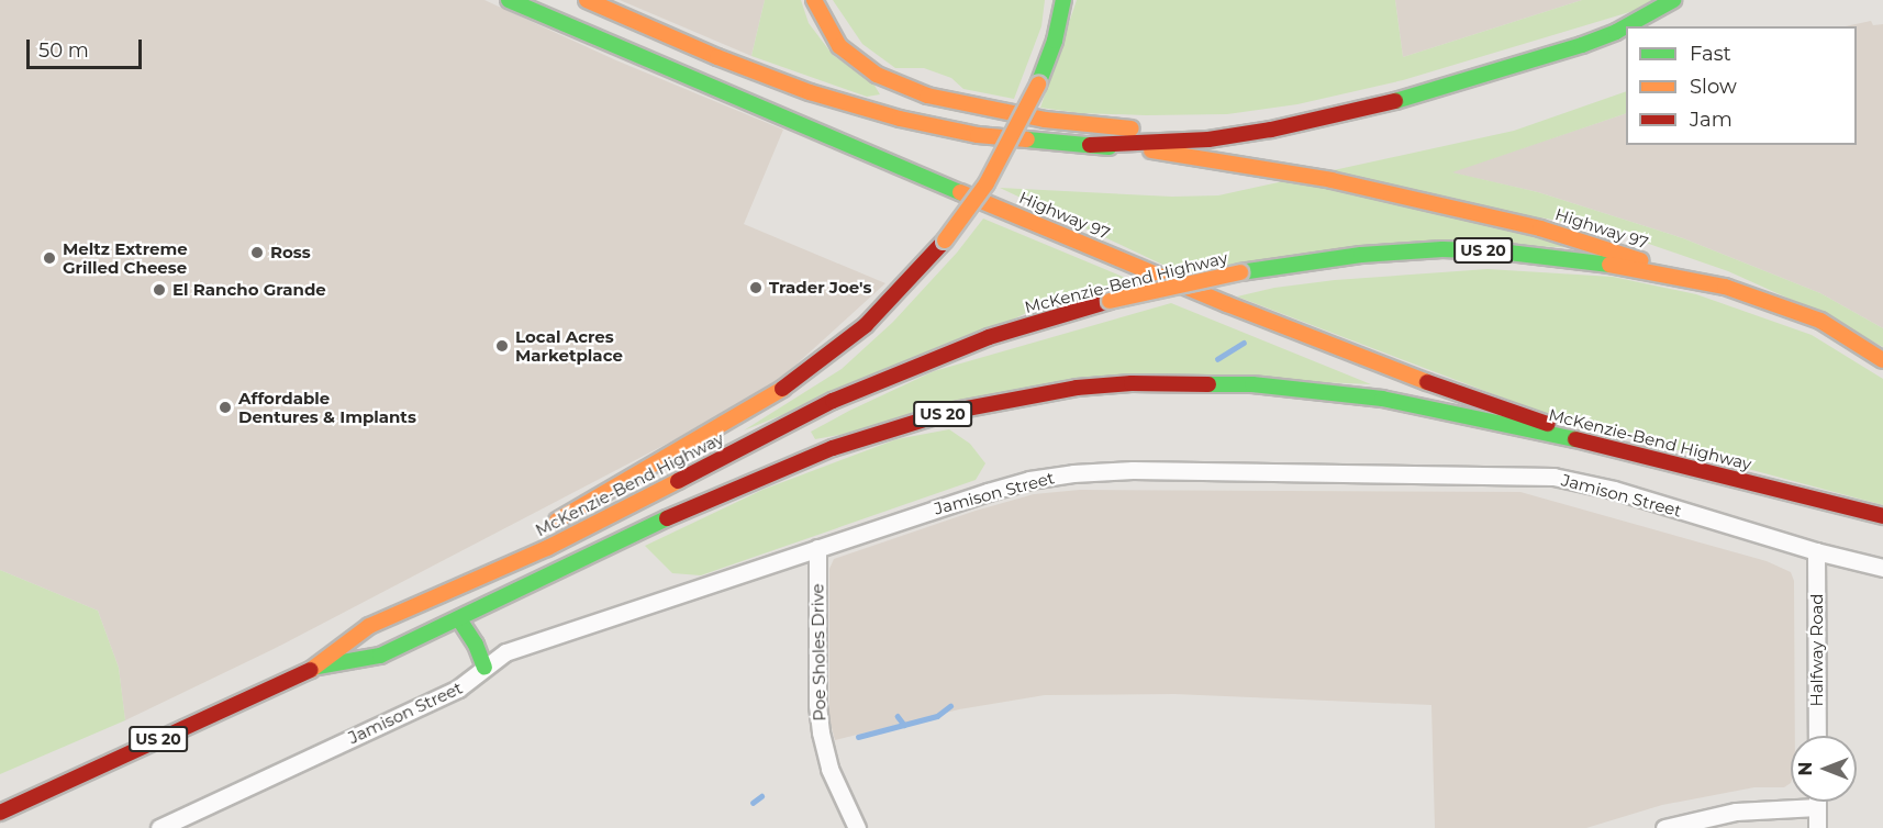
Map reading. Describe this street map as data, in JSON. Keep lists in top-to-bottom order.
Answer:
{
  "streets": {
    "main road": ["Highway 97", "US 20", "McKenzie-Bend Highway"],
    "street": ["Jamison Street", "Halfway Road", "Poe Sholes Drive"]
  },
  "crossings": [
    ["Highway 97", "McKenzie-Bend Highway"],
    ["Jamison Street", "Halfway Road"],
    ["Jamison Street", "Poe Sholes Drive"]
  ],
  "places": [
    "Ross",
    "Meltz Extreme Grilled Cheese",
    "Trader Joe's",
    "El Rancho Grande",
    "Local Acres Marketplace",
    "Affordable Dentures & Implants"
  ],
  "legend": ["Fast", "Slow", "Jam"],
  "scale_bar": "50 m",
  "north": "left"
}
